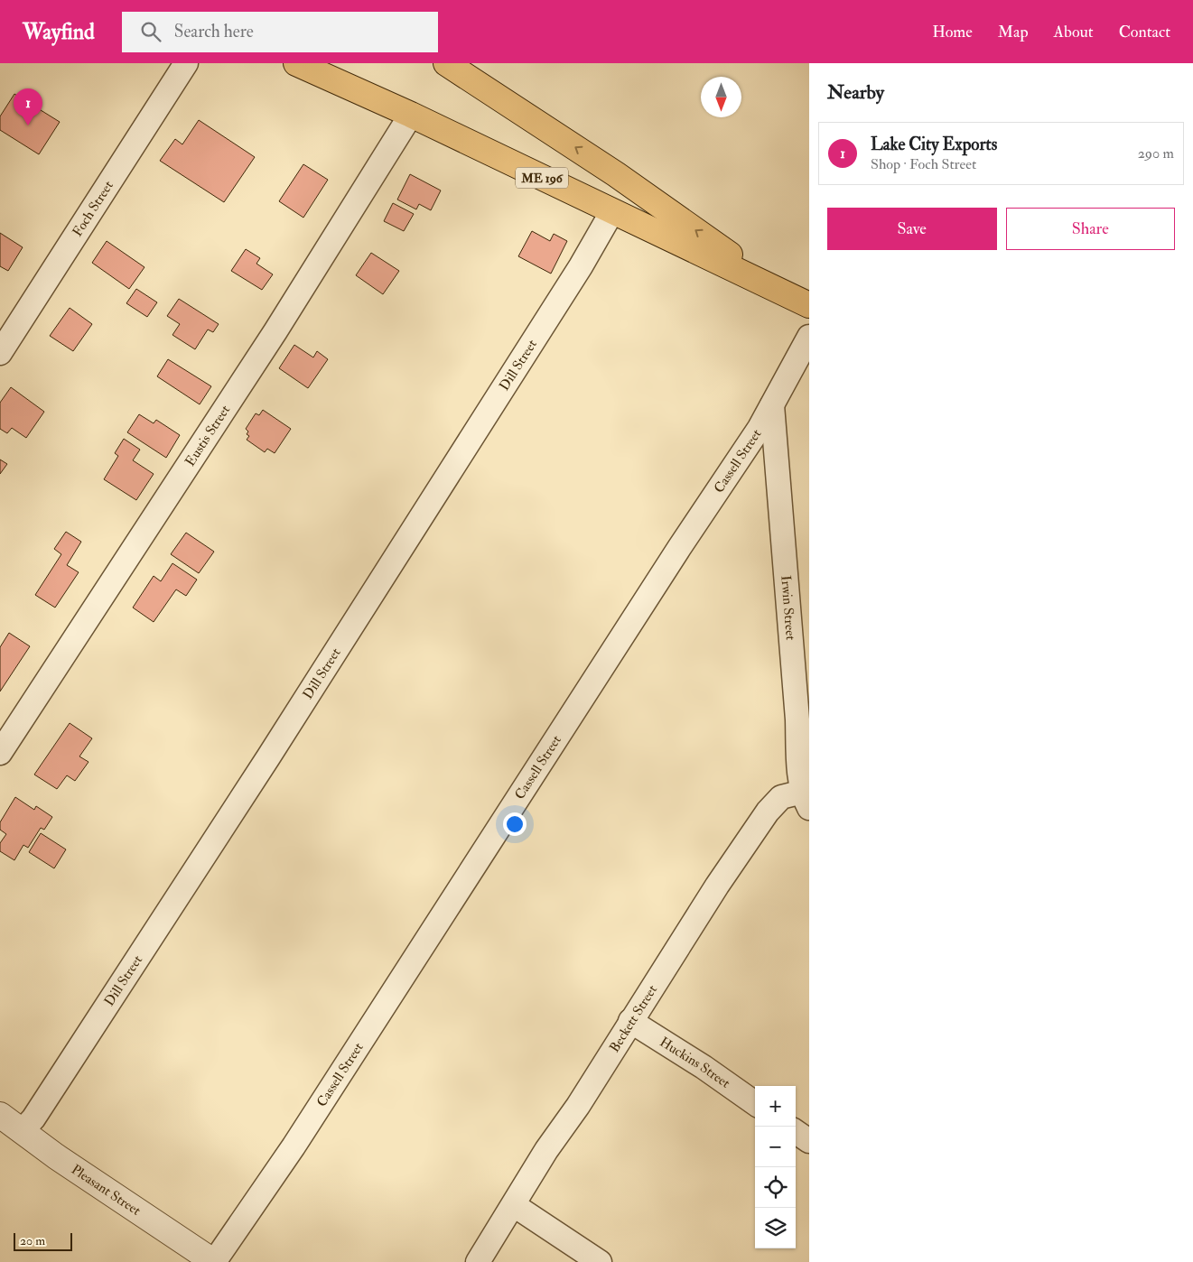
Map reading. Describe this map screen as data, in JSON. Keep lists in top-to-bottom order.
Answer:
{
  "streets": {
    "highway": ["ME 196"],
    "street": [
      "Foch Street",
      "Dill Street",
      "Eustis Street",
      "Cassell Street",
      "Irwin Street",
      "Beckett Street",
      "Huckins Street",
      "Pleasant Street"
    ]
  },
  "crossings": [
    ["ME 196", "Dill Street"],
    ["ME 196", "Eustis Street"],
    ["Dill Street", "Pleasant Street"],
    ["Cassell Street", "Irwin Street"],
    ["Cassell Street", "Pleasant Street"],
    ["Irwin Street", "Beckett Street"],
    ["Beckett Street", "Huckins Street"]
  ],
  "scale_bar": "20 m",
  "north": "bottom",
  "page": {
    "header": "Wayfind",
    "search": "Search here",
    "nav": [
      "Home",
      "Map",
      "About",
      "Contact"
    ],
    "heading": "Nearby",
    "pins": "1",
    "list": [
      {
        "mark": "1",
        "name": "Lake City Exports",
        "note": "Shop · Foch Street",
        "value": "290 m"
      }
    ],
    "buttons": ["Save", "Share"],
    "map_buttons": ["+", "−"],
    "scale": "20 m"
  }
}
